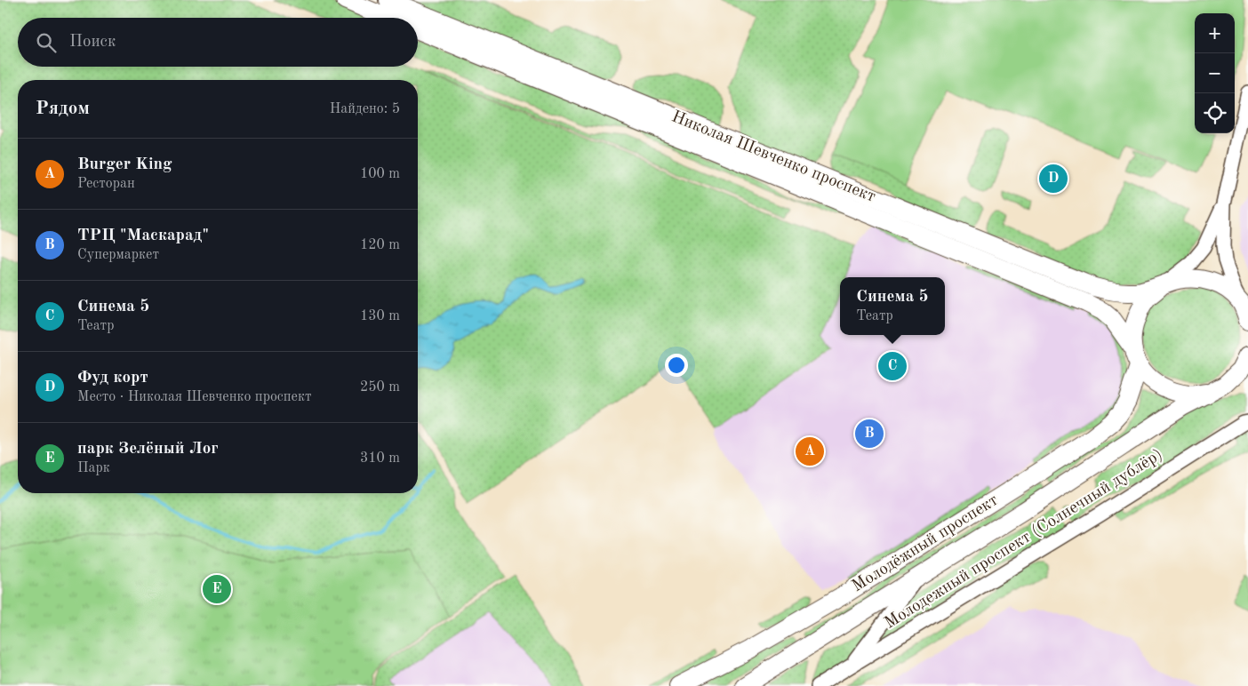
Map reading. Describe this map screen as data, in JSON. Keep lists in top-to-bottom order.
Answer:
{
  "streets": {
    "main road": ["Николая Шевченко проспект", "Молодёжный проспект"],
    "street": ["Молодежный проспект (Солнечный дублёр)"]
  },
  "crossings": [
    ["Николая Шевченко проспект", "Молодёжный проспект"]
  ],
  "page": {
    "map_buttons": ["+", "−"],
    "search": "Поиск",
    "heading": ["Рядом", "Найдено: 5"],
    "list": [
      {
        "mark": "A",
        "name": "Burger King",
        "note": "Ресторан",
        "value": "100 m"
      },
      {
        "mark": "B",
        "name": "ТРЦ \"Маскарад\"",
        "note": "Супермаркет",
        "value": "120 m"
      },
      {
        "mark": "C",
        "name": "Синема 5",
        "note": "Театр",
        "value": "130 m"
      },
      {
        "mark": "D",
        "name": "Фуд корт",
        "note": "Место · Николая Шевченко проспект",
        "value": "250 m"
      },
      {
        "mark": "E",
        "name": "парк Зелёный Лог",
        "note": "Парк",
        "value": "310 m"
      }
    ],
    "pins": [
      "D",
      "C",
      "B",
      "A",
      "E"
    ],
    "popup": ["Синема 5", "Театр"]
  }
}
